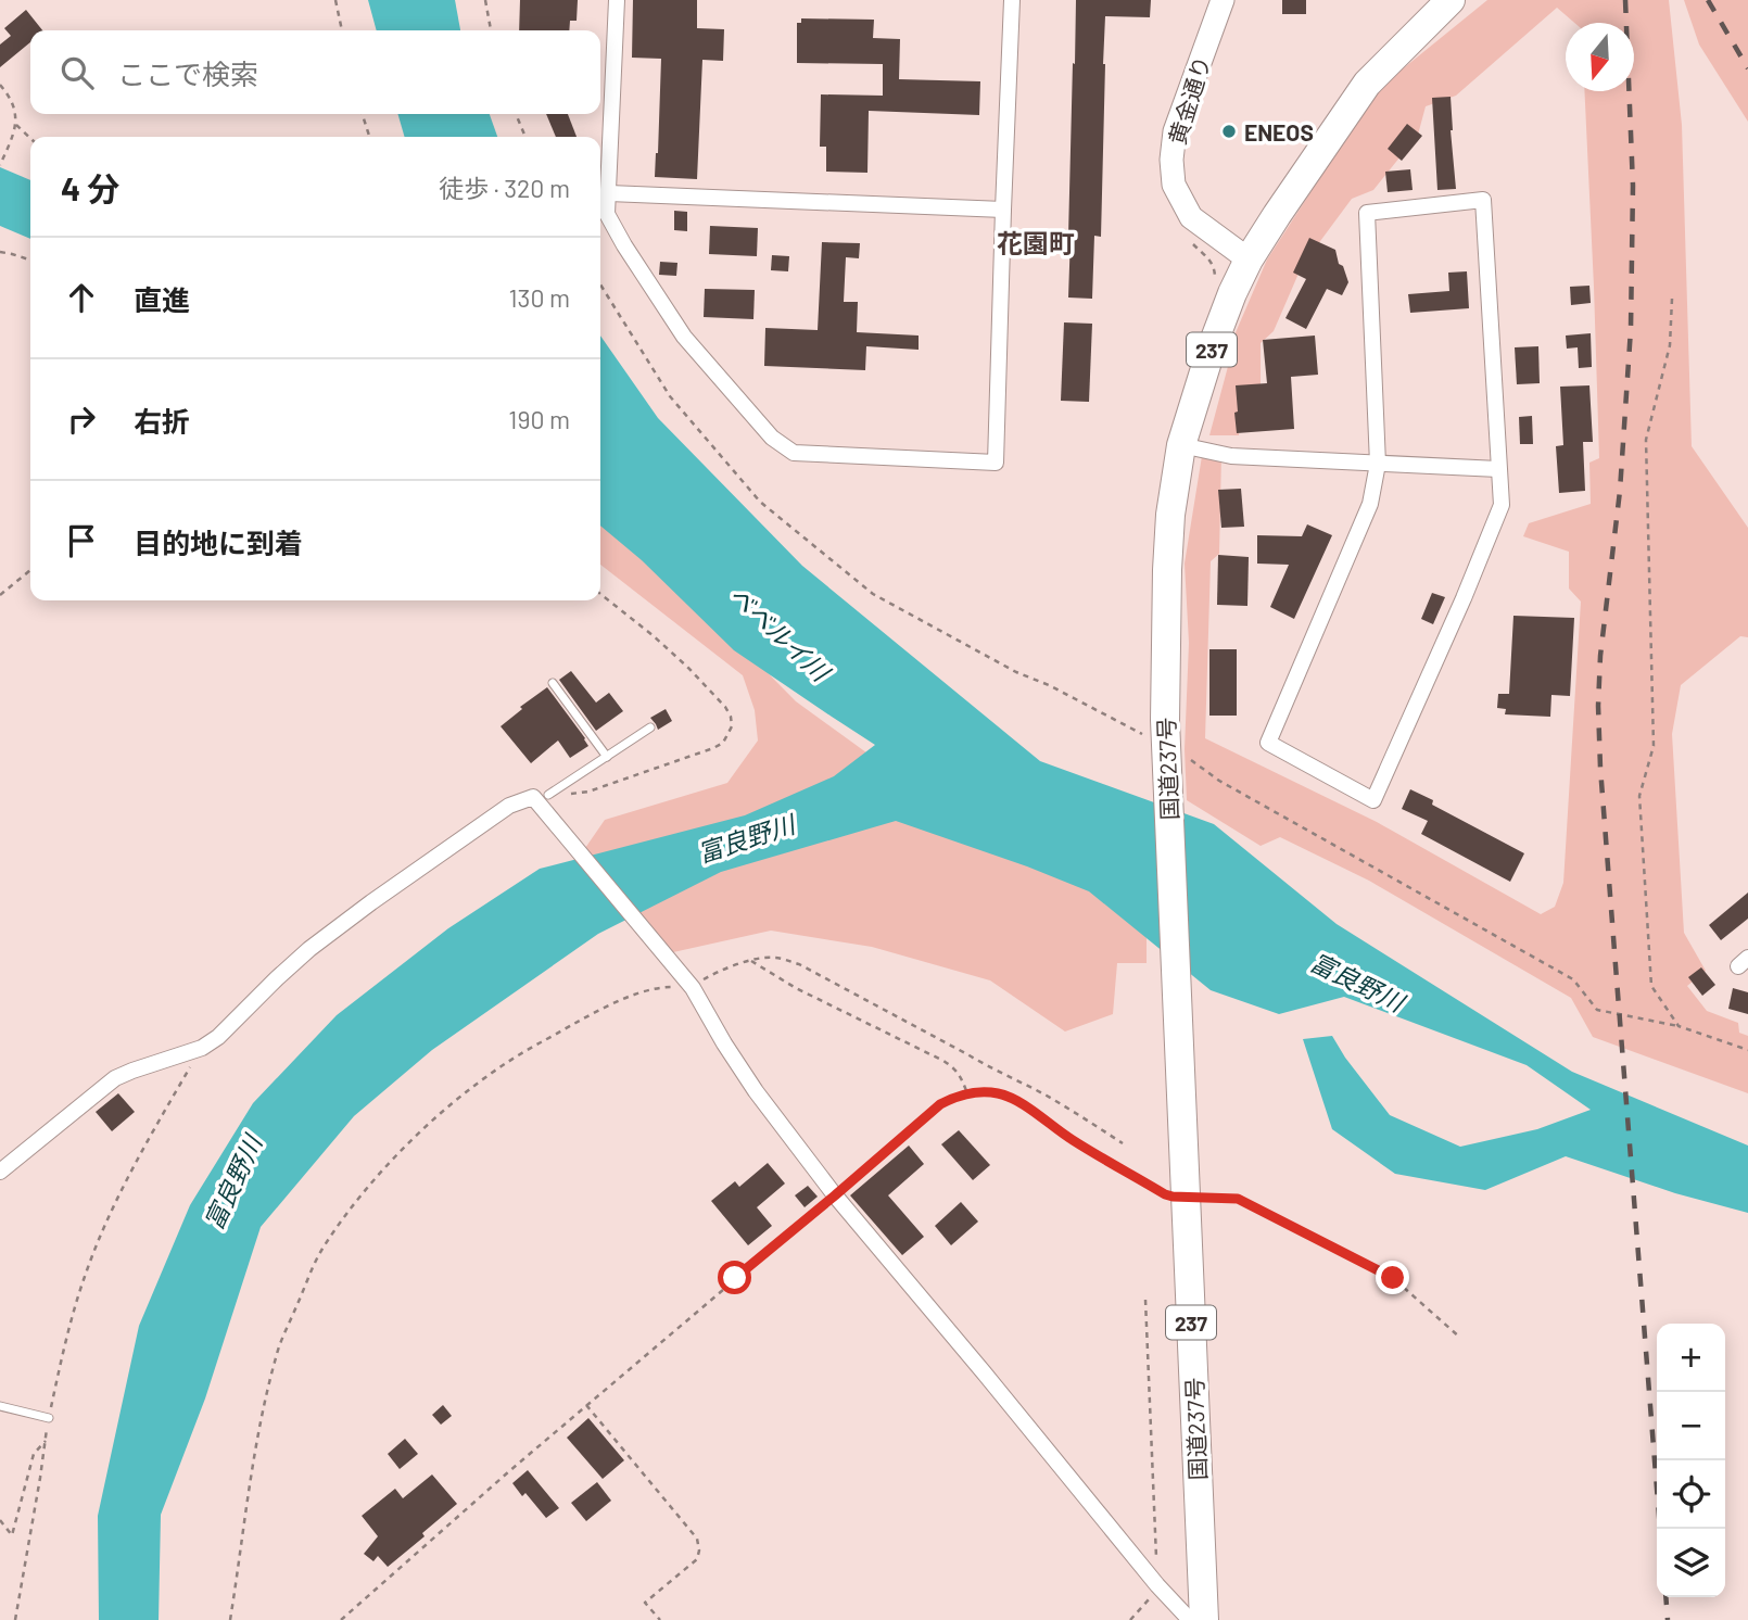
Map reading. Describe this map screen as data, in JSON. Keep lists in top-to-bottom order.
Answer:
{
  "streets": {
    "highway": ["237", "国道237号"],
    "street": ["黄金通り"]
  },
  "crossings": [
    ["黄金通り", "国道237号"]
  ],
  "districts": ["花園町"],
  "water": ["ベベルイ川", "富良野川"],
  "places": ["ENEOS"],
  "north": "bottom",
  "page": {
    "search": "ここで検索",
    "heading": ["4 分", "徒歩 · 320 m"],
    "list": [
      ["直進", "130 m"],
      ["右折", "190 m"],
      "目的地に到着"
    ],
    "map_buttons": ["+", "−"]
  }
}
